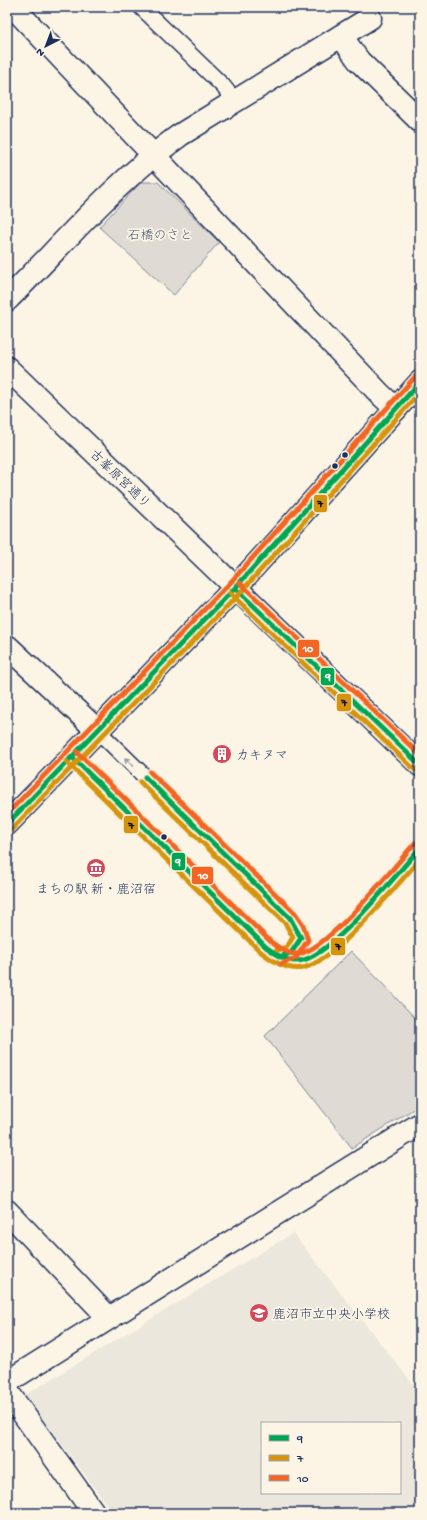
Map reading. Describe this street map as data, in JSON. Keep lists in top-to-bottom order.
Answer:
{
  "streets": {
    "main road": ["古峯原宮通り"]
  },
  "parks": ["石橋のさと"],
  "places": {
    "building": ["カキヌマ"],
    "museum": ["まちの駅 新・鹿沼宿"],
    "school or university": ["鹿沼市立中央小学校"]
  },
  "lines": ["transit line 10", "transit line 9", "transit line 7"],
  "legend": ["9", "7", "10"],
  "north": "bottom left"
}
